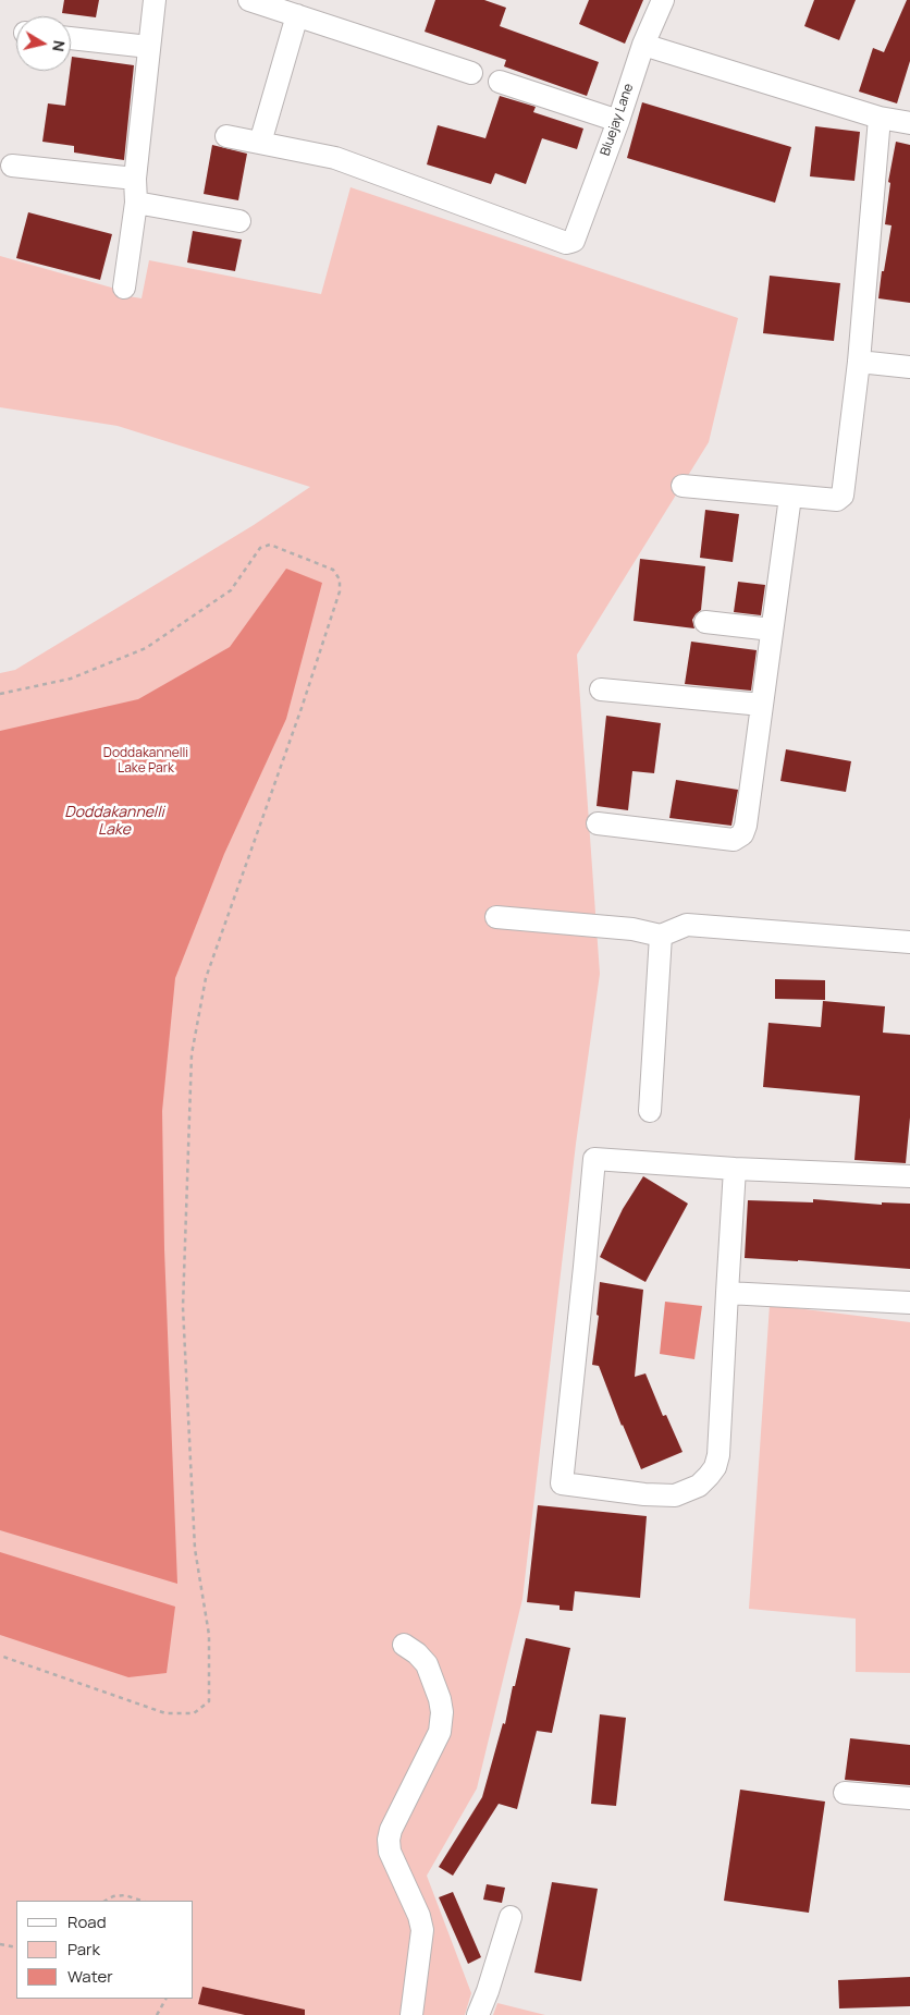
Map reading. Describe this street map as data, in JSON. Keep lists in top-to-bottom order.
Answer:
{
  "streets": {
    "street": ["Bluejay Lane"]
  },
  "water": ["Doddakannelli Lake"],
  "parks": ["Doddakannelli Lake Park"],
  "legend": ["Road", "Park", "Water"],
  "north": "right"
}
